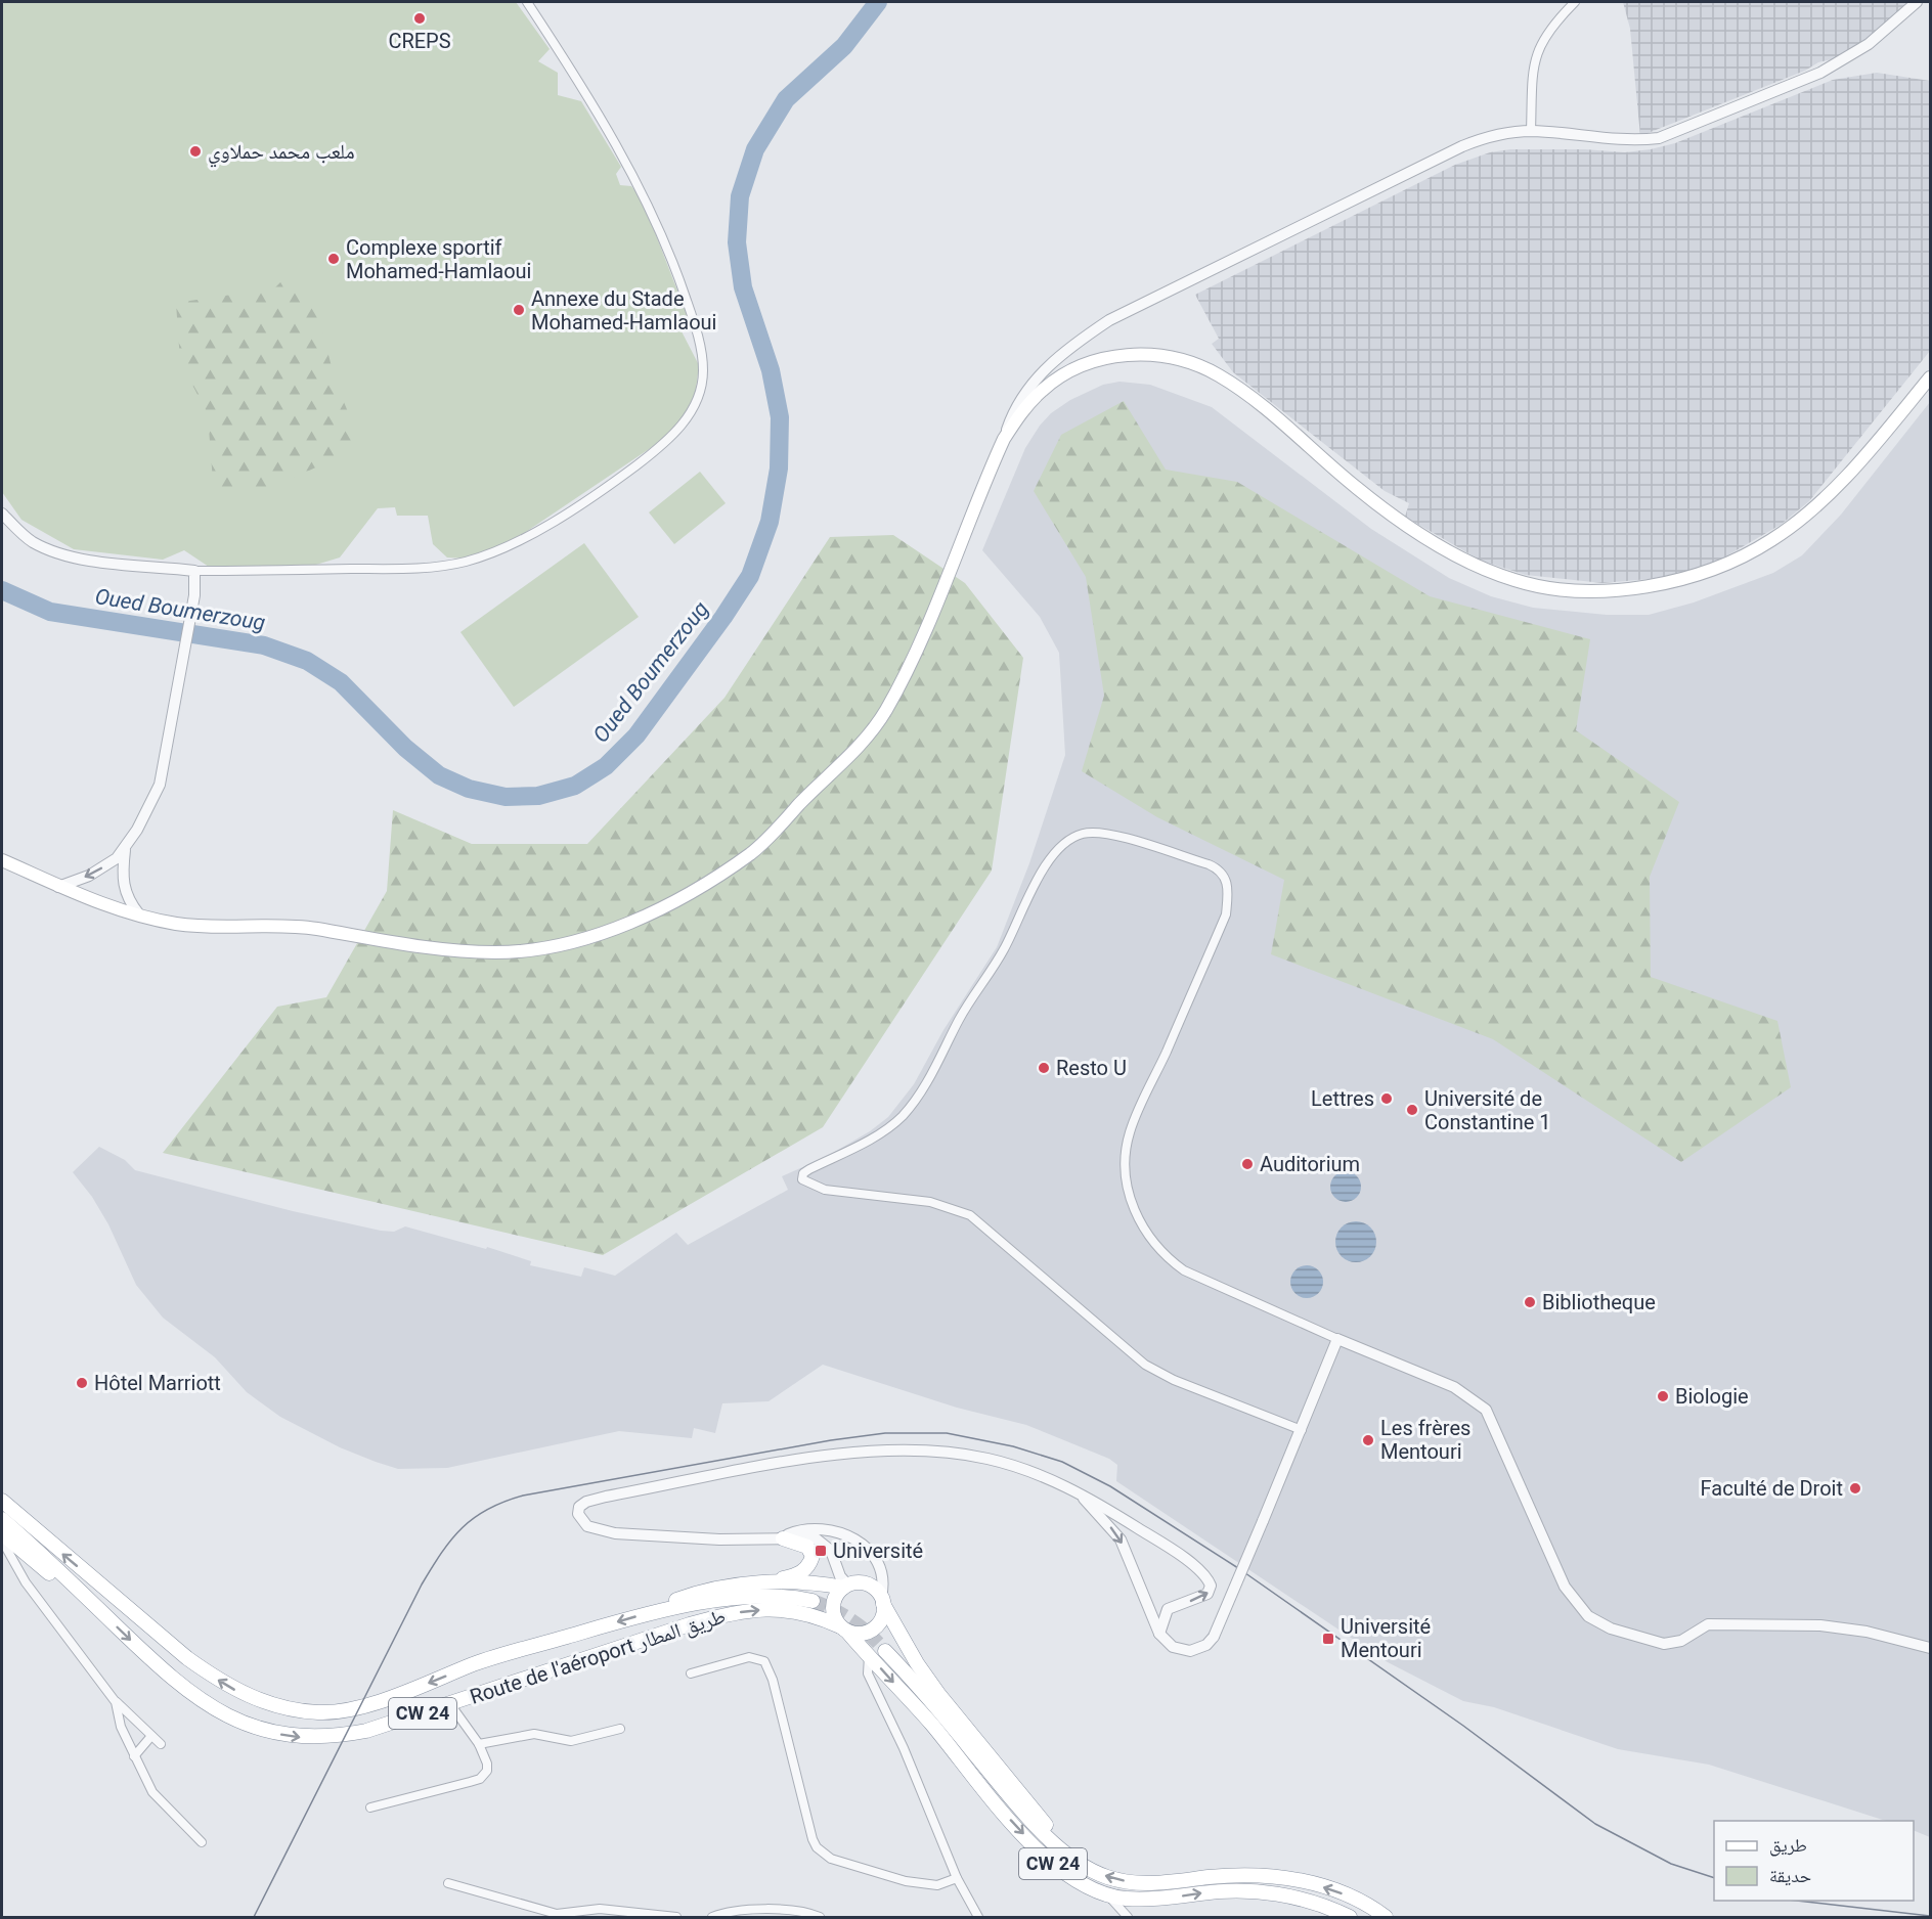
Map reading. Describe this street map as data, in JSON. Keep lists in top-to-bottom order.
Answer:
{
  "streets": {
    "highway": ["Route de l'aéroport طريق المطار", "CW 24"]
  },
  "crossings": [
    ["Route de l'aéroport طريق المطار", "CW 24"]
  ],
  "water": ["Oued Boumerzoug"],
  "places": {
    "other": [
      "CREPS",
      "ملعب محمد حملاوي",
      "Complexe sportif Mohamed-Hamlaoui",
      "Annexe du Stade Mohamed-Hamlaoui",
      "Resto U",
      "Lettres",
      "Université de Constantine 1",
      "Auditorium",
      "Bibliotheque",
      "Hôtel Marriott",
      "Biologie",
      "Les frères Mentouri",
      "Faculté de Droit"
    ],
    "transit": ["Université", "Université Mentouri"]
  },
  "legend": ["طريق", "حديقة"]
}
